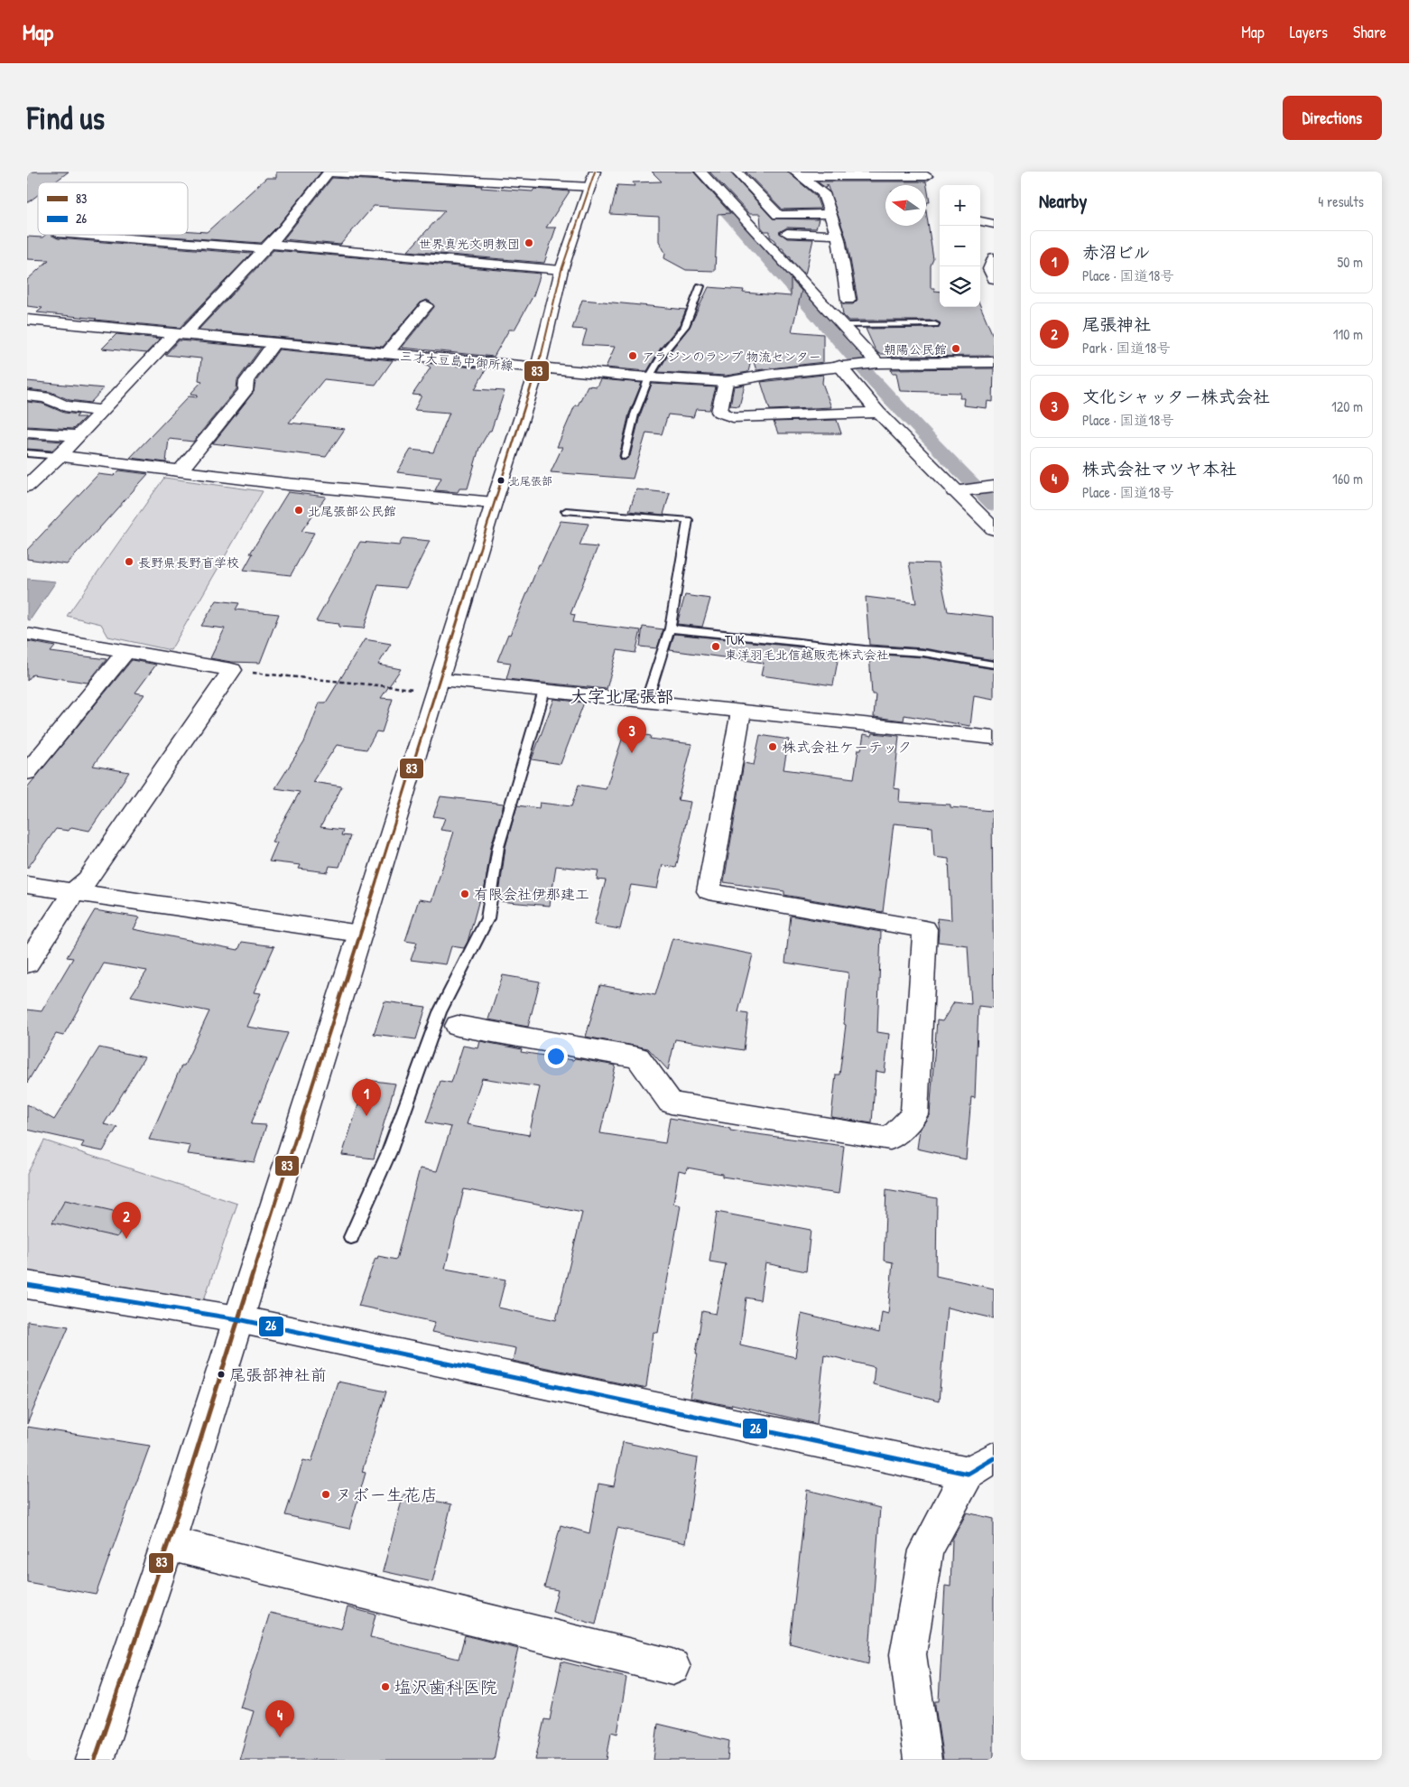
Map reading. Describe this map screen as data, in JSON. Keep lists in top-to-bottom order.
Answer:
{
  "streets": {
    "main road": ["三才大豆島中御所線"]
  },
  "districts": ["大字北尾張部"],
  "places": [
    "世界真光文明教団",
    "朝陽公民館",
    "アラジンのランプ 物流センター",
    "北尾張部",
    "北尾張部公民館",
    "長野県長野盲学校",
    "TUK 東洋羽毛北信越販売株式会社",
    "株式会社ケーテック",
    "有限会社伊那建工",
    "尾張部神社前",
    "ヌボー生花店",
    "塩沢歯科医院"
  ],
  "lines": ["transit line 83", "transit line 26"],
  "legend": ["83", "26"],
  "north": "left",
  "page": {
    "header": "Map",
    "nav": ["Map", "Layers", "Share"],
    "buttons": "Directions",
    "title": "Find us",
    "heading": ["Nearby", "4 results"],
    "map_buttons": ["+", "−"],
    "list": [
      {
        "mark": "1",
        "name": "赤沼ビル",
        "note": "Place · 国道18号",
        "value": "50 m"
      },
      {
        "mark": "2",
        "name": "尾張神社",
        "note": "Park · 国道18号",
        "value": "110 m"
      },
      {
        "mark": "3",
        "name": "文化シャッター株式会社",
        "note": "Place · 国道18号",
        "value": "120 m"
      },
      {
        "mark": "4",
        "name": "株式会社マツヤ本社",
        "note": "Place · 国道18号",
        "value": "160 m"
      }
    ],
    "pins": [
      "3",
      "1",
      "2",
      "4"
    ]
  }
}
